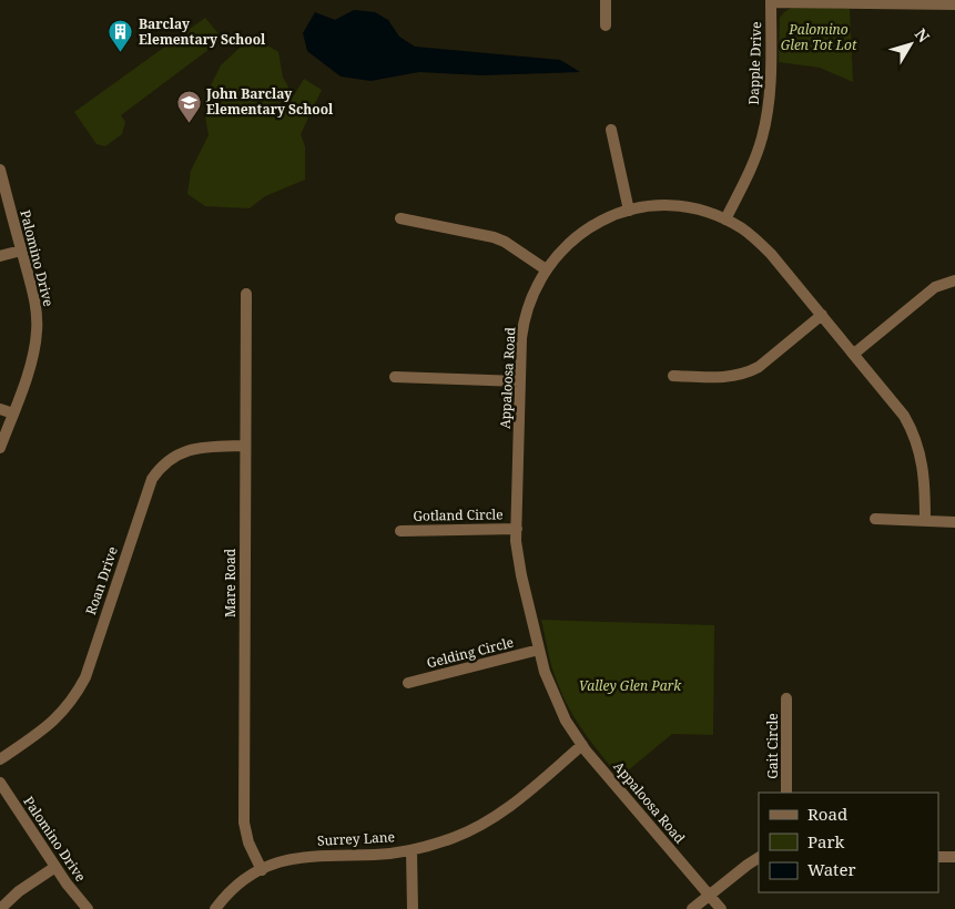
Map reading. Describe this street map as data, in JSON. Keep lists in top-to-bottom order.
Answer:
{
  "streets": {
    "street": [
      "Dapple Drive",
      "Palomino Drive",
      "Appaloosa Road",
      "Gotland Circle",
      "Roan Drive",
      "Mare Road",
      "Gelding Circle",
      "Gait Circle",
      "Surrey Lane"
    ]
  },
  "crossings": [
    ["Dapple Drive", "Appaloosa Road"],
    ["Appaloosa Road", "Gotland Circle"],
    ["Appaloosa Road", "Gelding Circle"],
    ["Appaloosa Road", "Surrey Lane"],
    ["Roan Drive", "Mare Road"],
    ["Mare Road", "Surrey Lane"]
  ],
  "parks": ["Palomino Glen Tot Lot", "Valley Glen Park"],
  "places": {
    "building": ["Barclay Elementary School"],
    "school or university": ["John Barclay Elementary School"]
  },
  "legend": ["Road", "Park", "Water"],
  "north": "top right"
}
